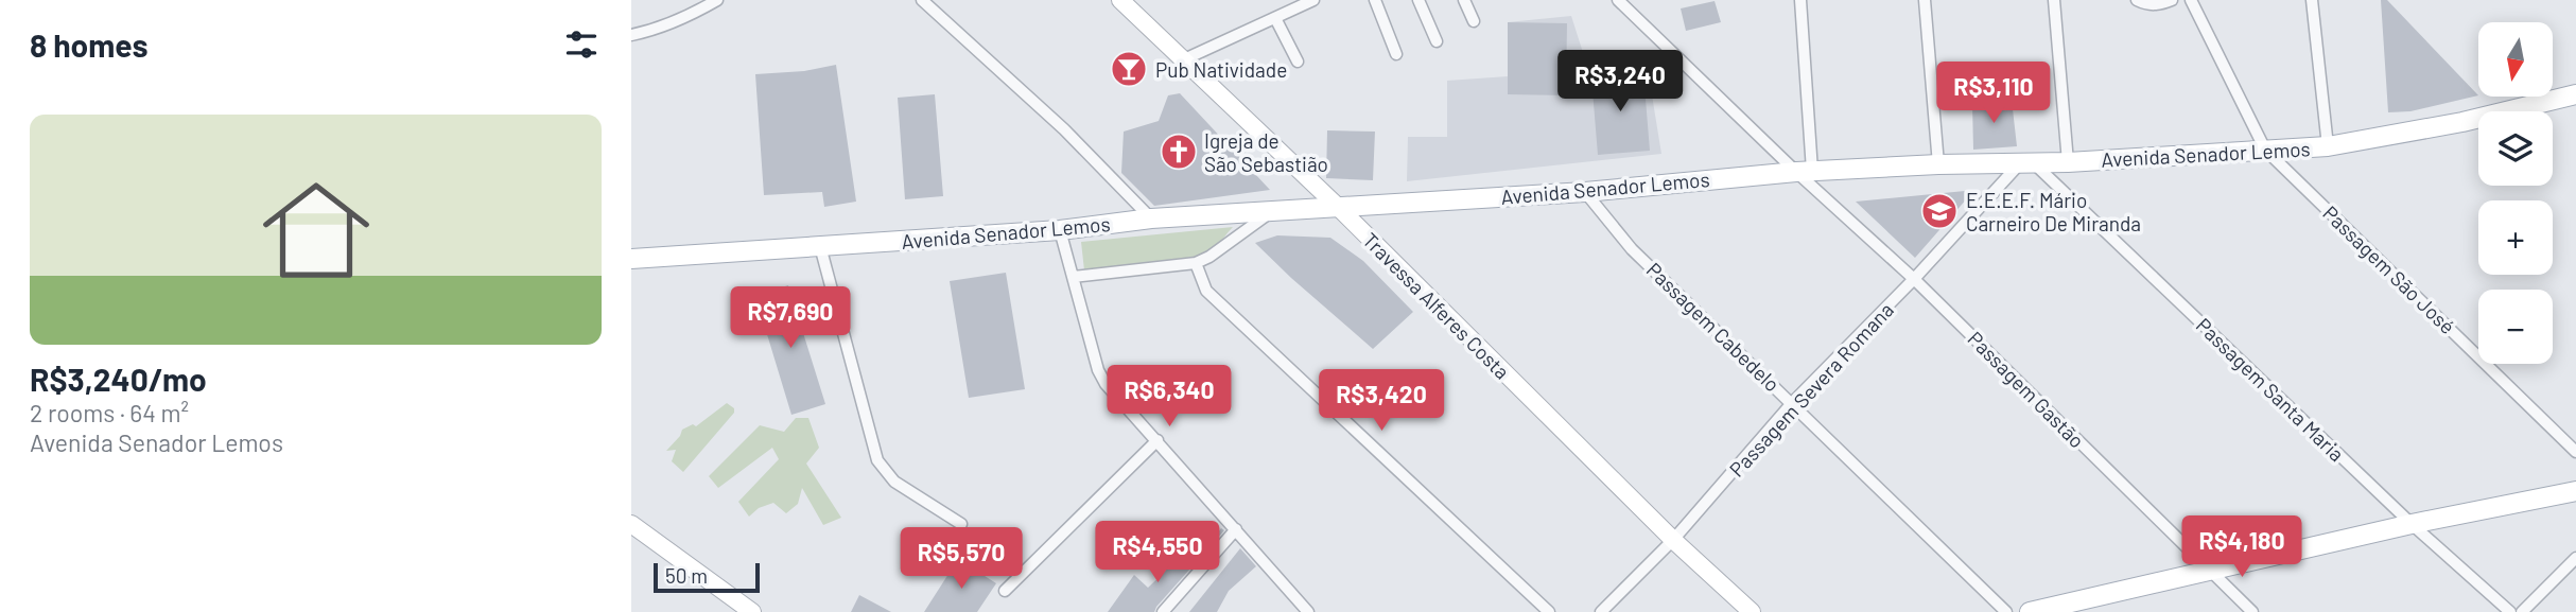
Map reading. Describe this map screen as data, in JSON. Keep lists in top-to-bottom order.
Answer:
{
  "streets": {
    "main road": ["Avenida Senador Lemos"],
    "street": [
      "Passagem São José",
      "Travessa Alferes Costa",
      "Passagem Cabedelo",
      "Passagem Severa Romana",
      "Passagem Gastão",
      "Passagem Santa Maria"
    ]
  },
  "crossings": [
    ["Avenida Senador Lemos", "Passagem São José"],
    ["Avenida Senador Lemos", "Travessa Alferes Costa"],
    ["Avenida Senador Lemos", "Passagem Cabedelo"],
    ["Avenida Senador Lemos", "Passagem Severa Romana"],
    ["Avenida Senador Lemos", "Passagem Gastão"],
    ["Avenida Senador Lemos", "Passagem Santa Maria"],
    ["Travessa Alferes Costa", "Passagem Severa Romana"],
    ["Passagem Cabedelo", "Passagem Severa Romana"],
    ["Passagem Severa Romana", "Passagem Gastão"],
    ["Passagem Severa Romana", "Passagem Santa Maria"]
  ],
  "places": {
    "bar": ["Pub Natividade"],
    "church": ["Igreja de São Sebastião"],
    "school or university": ["E.E.E.F. Mário Carneiro De Miranda"]
  },
  "scale_bar": "50 m",
  "north": "bottom",
  "page": {
    "heading": "8 homes",
    "map_buttons": ["+", "−"],
    "price": [
      "R$3,240",
      "R$3,110",
      "R$7,690",
      "R$6,340",
      "R$3,420",
      "R$4,180",
      "R$4,550",
      "R$5,570"
    ],
    "list": [
      {
        "name": "R$3,240/mo",
        "note": "2 rooms · 64 m² · Avenida Senador Lemos"
      }
    ],
    "scale": "50 m"
  }
}
